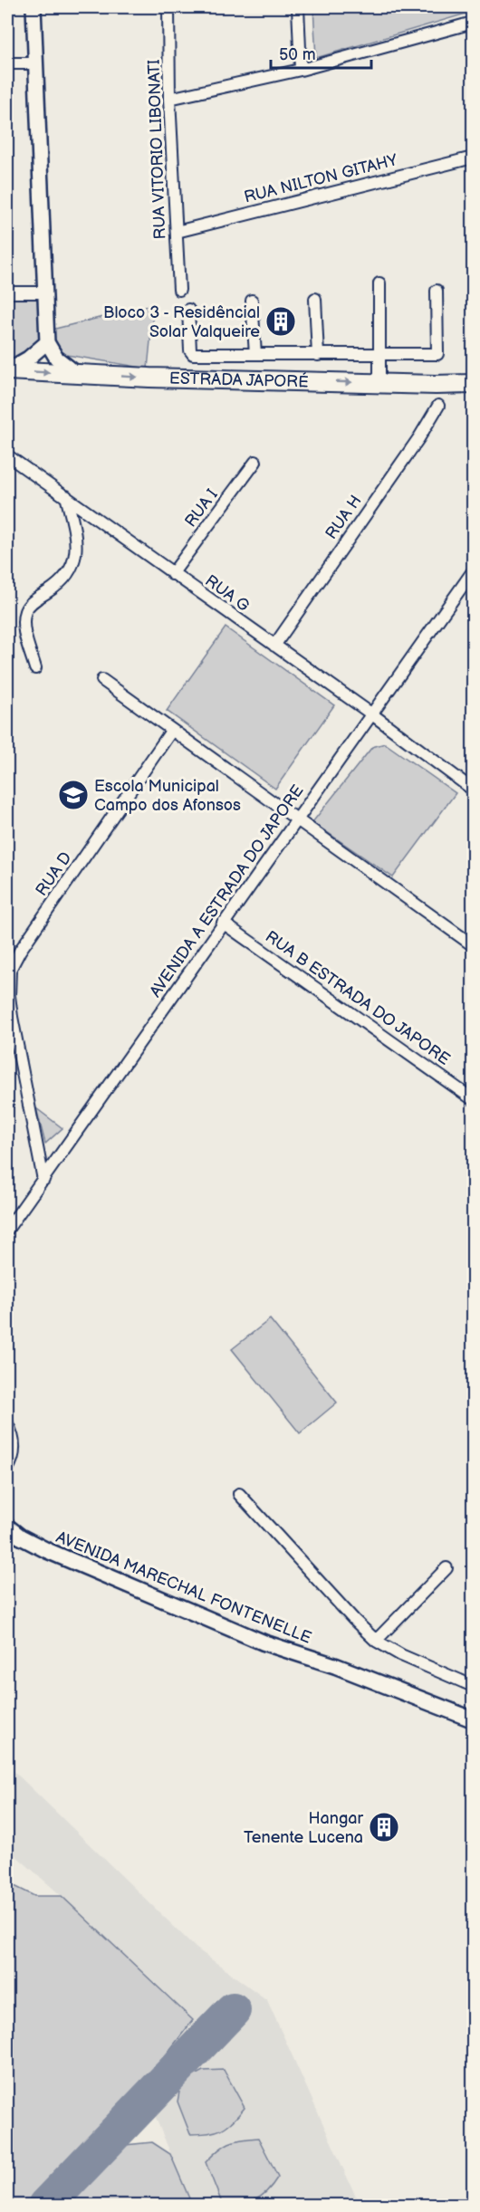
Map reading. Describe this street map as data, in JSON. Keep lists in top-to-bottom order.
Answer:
{
  "streets": {
    "main road": ["ESTRADA JAPORÉ", "AVENIDA MARECHAL FONTENELLE"],
    "street": [
      "RUA VITORIO LIBONATI",
      "RUA NILTON GITAHY",
      "RUA I",
      "RUA H",
      "RUA G",
      "RUA D",
      "AVENIDA A ESTRADA DO JAPORE",
      "RUA B ESTRADA DO JAPORE"
    ]
  },
  "crossings": [
    ["RUA VITORIO LIBONATI", "RUA NILTON GITAHY"],
    ["RUA I", "RUA G"],
    ["RUA H", "RUA G"],
    ["RUA G", "AVENIDA A ESTRADA DO JAPORE"],
    ["RUA D", "AVENIDA A ESTRADA DO JAPORE"],
    ["AVENIDA A ESTRADA DO JAPORE", "RUA B ESTRADA DO JAPORE"]
  ],
  "one_way": ["ESTRADA JAPORÉ"],
  "places": {
    "building": ["Bloco 3 - Residêncial Solar Valqueire", "Hangar Tenente Lucena"],
    "school or university": ["Escola Municipal Campo dos Afonsos"]
  },
  "scale_bar": "50 m"
}
